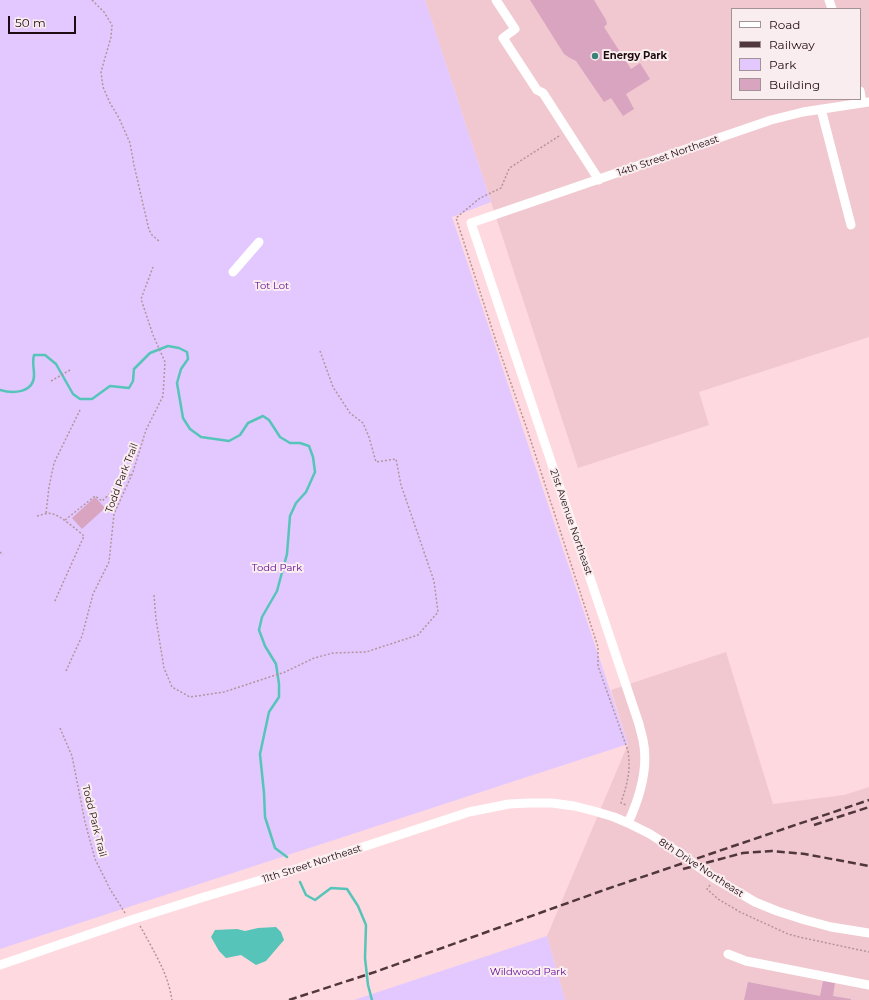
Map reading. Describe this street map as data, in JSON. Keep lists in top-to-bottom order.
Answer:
{
  "streets": {
    "street": [
      "14th Street Northeast",
      "21st Avenue Northeast",
      "11th Street Northeast",
      "8th Drive Northeast"
    ],
    "path": ["Todd Park Trail"]
  },
  "crossings": [
    ["14th Street Northeast", "21st Avenue Northeast"],
    ["21st Avenue Northeast", "11th Street Northeast"],
    ["21st Avenue Northeast", "8th Drive Northeast"],
    ["11th Street Northeast", "8th Drive Northeast"]
  ],
  "parks": ["Tot Lot", "Todd Park", "Wildwood Park"],
  "places": ["Energy Park"],
  "legend": [
    "Road",
    "Railway",
    "Park",
    "Building"
  ],
  "scale_bar": "50 m"
}
